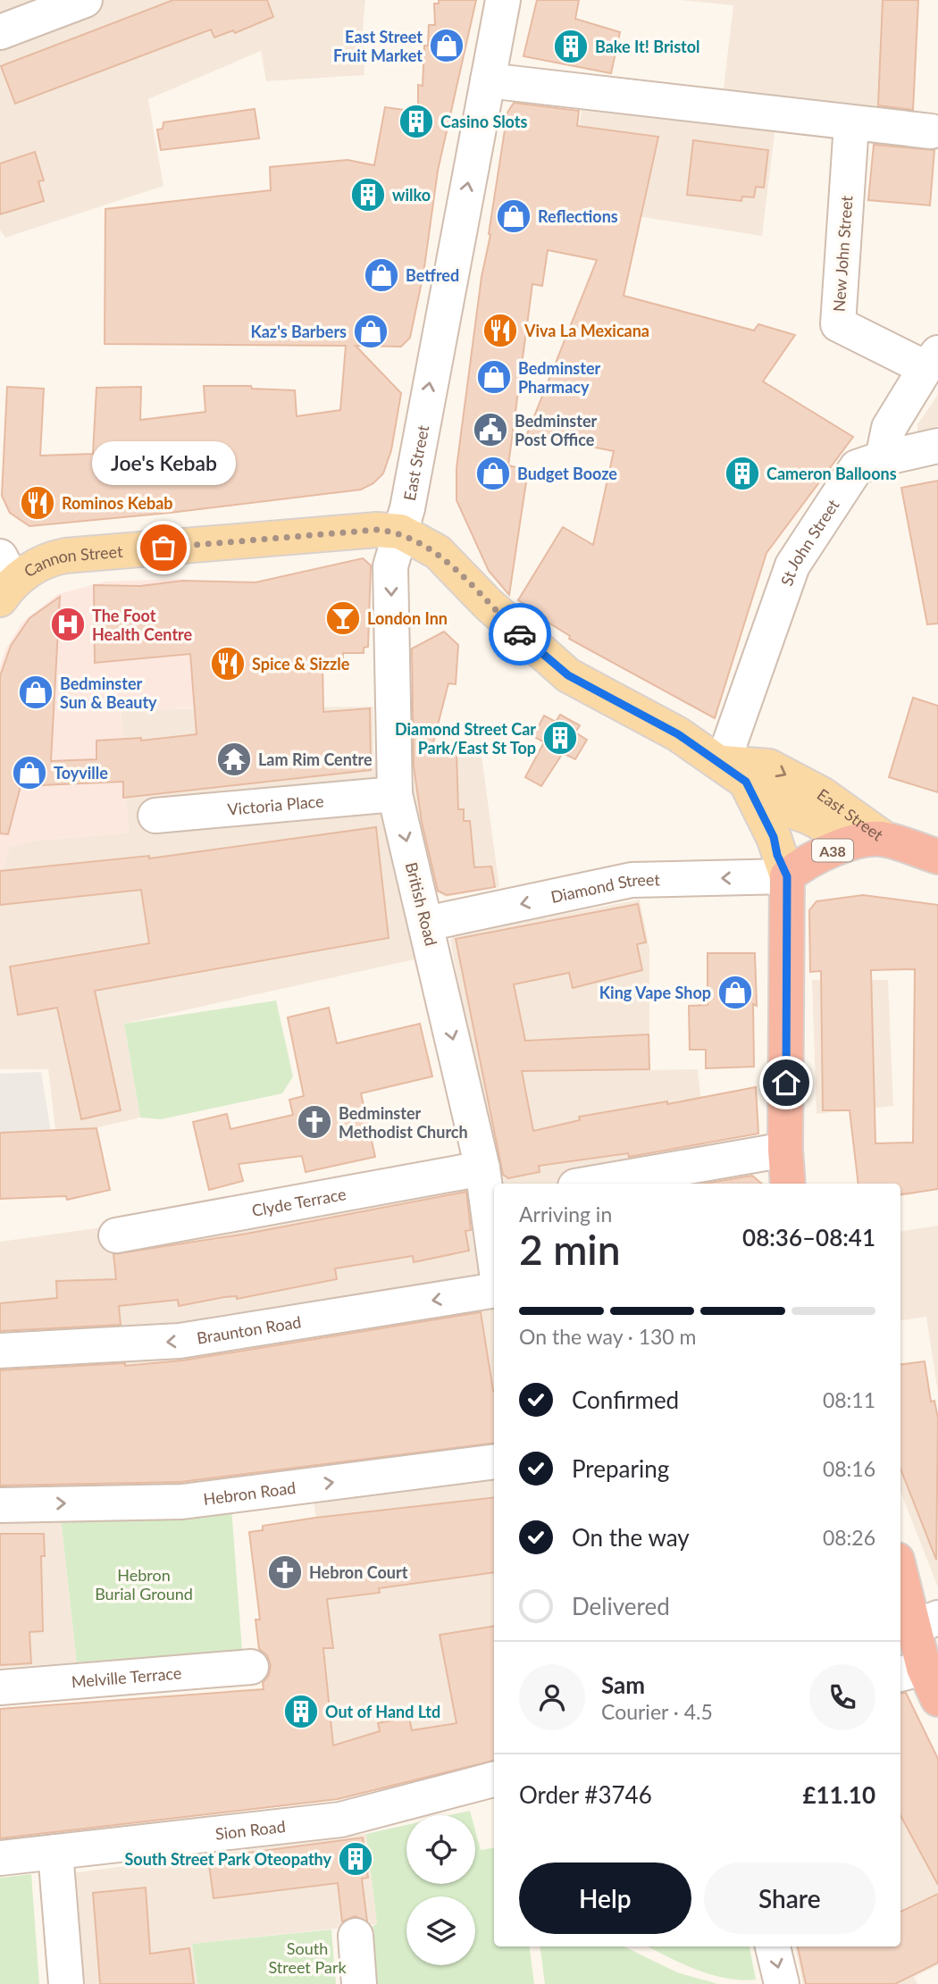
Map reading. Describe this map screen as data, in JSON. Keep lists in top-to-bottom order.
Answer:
{
  "streets": {
    "highway": ["A38"],
    "main road": ["East Street", "Cannon Street"],
    "street": [
      "New John Street",
      "St John Street",
      "Victoria Place",
      "Diamond Street",
      "British Road",
      "Clyde Terrace",
      "Braunton Road",
      "Hebron Road",
      "Melville Terrace",
      "Sion Road"
    ]
  },
  "crossings": [
    ["East Street", "St John Street"],
    ["East Street", "Cannon Street"],
    ["East Street", "A38"],
    ["East Street", "Diamond Street"],
    ["East Street", "British Road"],
    ["Cannon Street", "British Road"],
    ["Victoria Place", "British Road"],
    ["A38", "Diamond Street"],
    ["Diamond Street", "British Road"],
    ["British Road", "Clyde Terrace"]
  ],
  "one_way": ["British Road", "Braunton Road", "Hebron Road"],
  "parks": ["Hebron Burial Ground", "South Street Park"],
  "places": {
    "shop": [
      "East Street Fruit Market",
      "Reflections",
      "Betfred",
      "Kaz's Barbers",
      "Bedminster Pharmacy",
      "Budget Booze",
      "Bedminster Sun & Beauty",
      "Toyville",
      "King Vape Shop"
    ],
    "building": [
      "Bake It! Bristol",
      "Casino Slots",
      "wilko",
      "Cameron Balloons",
      "Diamond Street Car Park/East St Top",
      "Out of Hand Ltd",
      "South Street Park Oteopathy"
    ],
    "restaurant": ["Viva La Mexicana", "Rominos Kebab", "Spice & Sizzle"],
    "public building": ["Bedminster Post Office"],
    "other": ["Joe's Kebab"],
    "bar": ["London Inn"],
    "hospital": ["The Foot Health Centre"],
    "temple": ["Lam Rim Centre"],
    "church": ["Bedminster Methodist Church", "Hebron Court"]
  },
  "page": {
    "bubble": "Joe's Kebab",
    "heading": ["2 min", "Arriving in", "08:36–08:41"],
    "panel": [
      "Sam",
      "Courier · 4.5",
      "Order #3746",
      "£11.10"
    ],
    "bar": "On the way · 130 m",
    "list": [
      ["Confirmed", "08:11"],
      ["Preparing", "08:16"],
      ["On the way", "08:26"],
      "Delivered"
    ],
    "buttons": ["Help", "Share"]
  }
}
